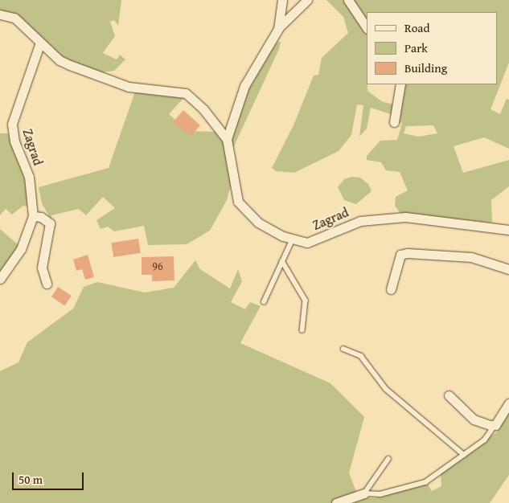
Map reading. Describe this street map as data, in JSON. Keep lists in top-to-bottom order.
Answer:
{
  "streets": {
    "street": ["Zagrad"]
  },
  "house_numbers": ["96"],
  "legend": ["Road", "Park", "Building"],
  "scale_bar": "50 m"
}
